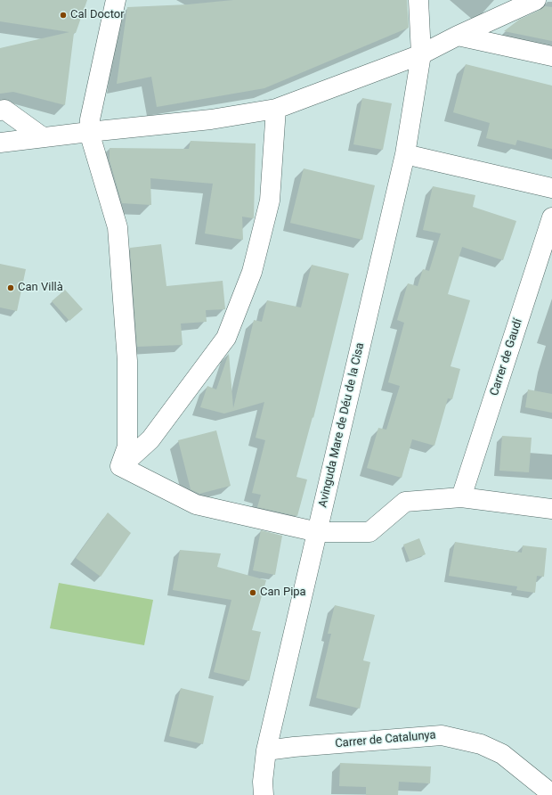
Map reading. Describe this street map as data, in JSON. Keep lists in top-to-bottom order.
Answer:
{
  "streets": {
    "street": ["Carrer de Gaudí", "Avinguda Mare de Déu de la Cisa", "Carrer de Catalunya"]
  },
  "crossings": [
    ["Avinguda Mare de Déu de la Cisa", "Carrer de Catalunya"]
  ],
  "places": ["Cal Doctor", "Can Villà", "Can Pipa"]
}
